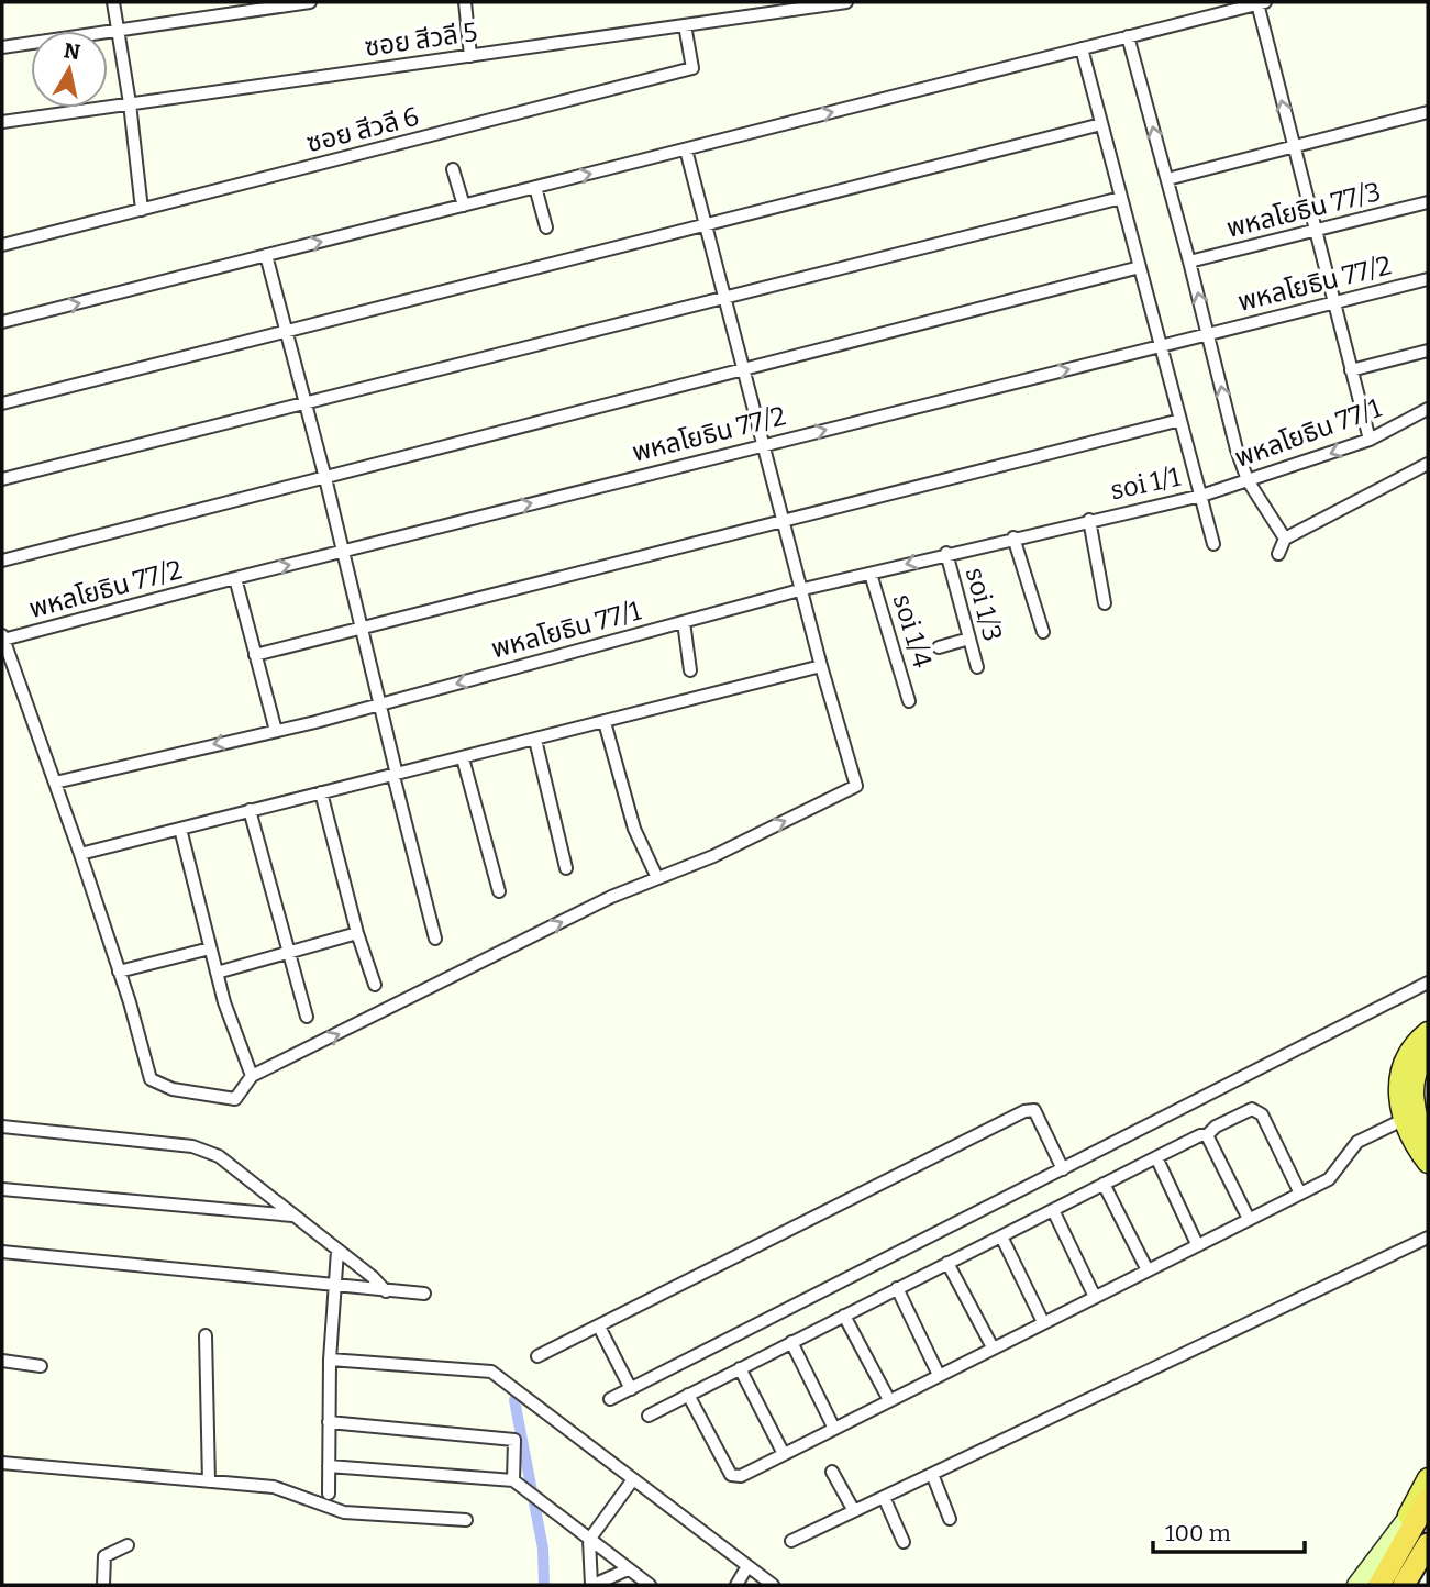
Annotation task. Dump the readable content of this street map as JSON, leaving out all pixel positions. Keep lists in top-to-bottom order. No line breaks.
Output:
{"streets":{"street":["ซอย สีวลี 5","ซอย สีวลี 6","พหลโยธิน 77/3","พหลโยธิน 77/2","พหลโยธิน 77/1","soi 1/1","soi 1/3","soi 1/4"]},"crossings":[["ซอย สีวลี 5","ซอย สีวลี 6"],["พหลโยธิน 77/1","soi 1/1"],["พหลโยธิน 77/1","soi 1/3"],["พหลโยธิน 77/1","soi 1/4"]],"scale_bar":"100 m","north":"top"}
